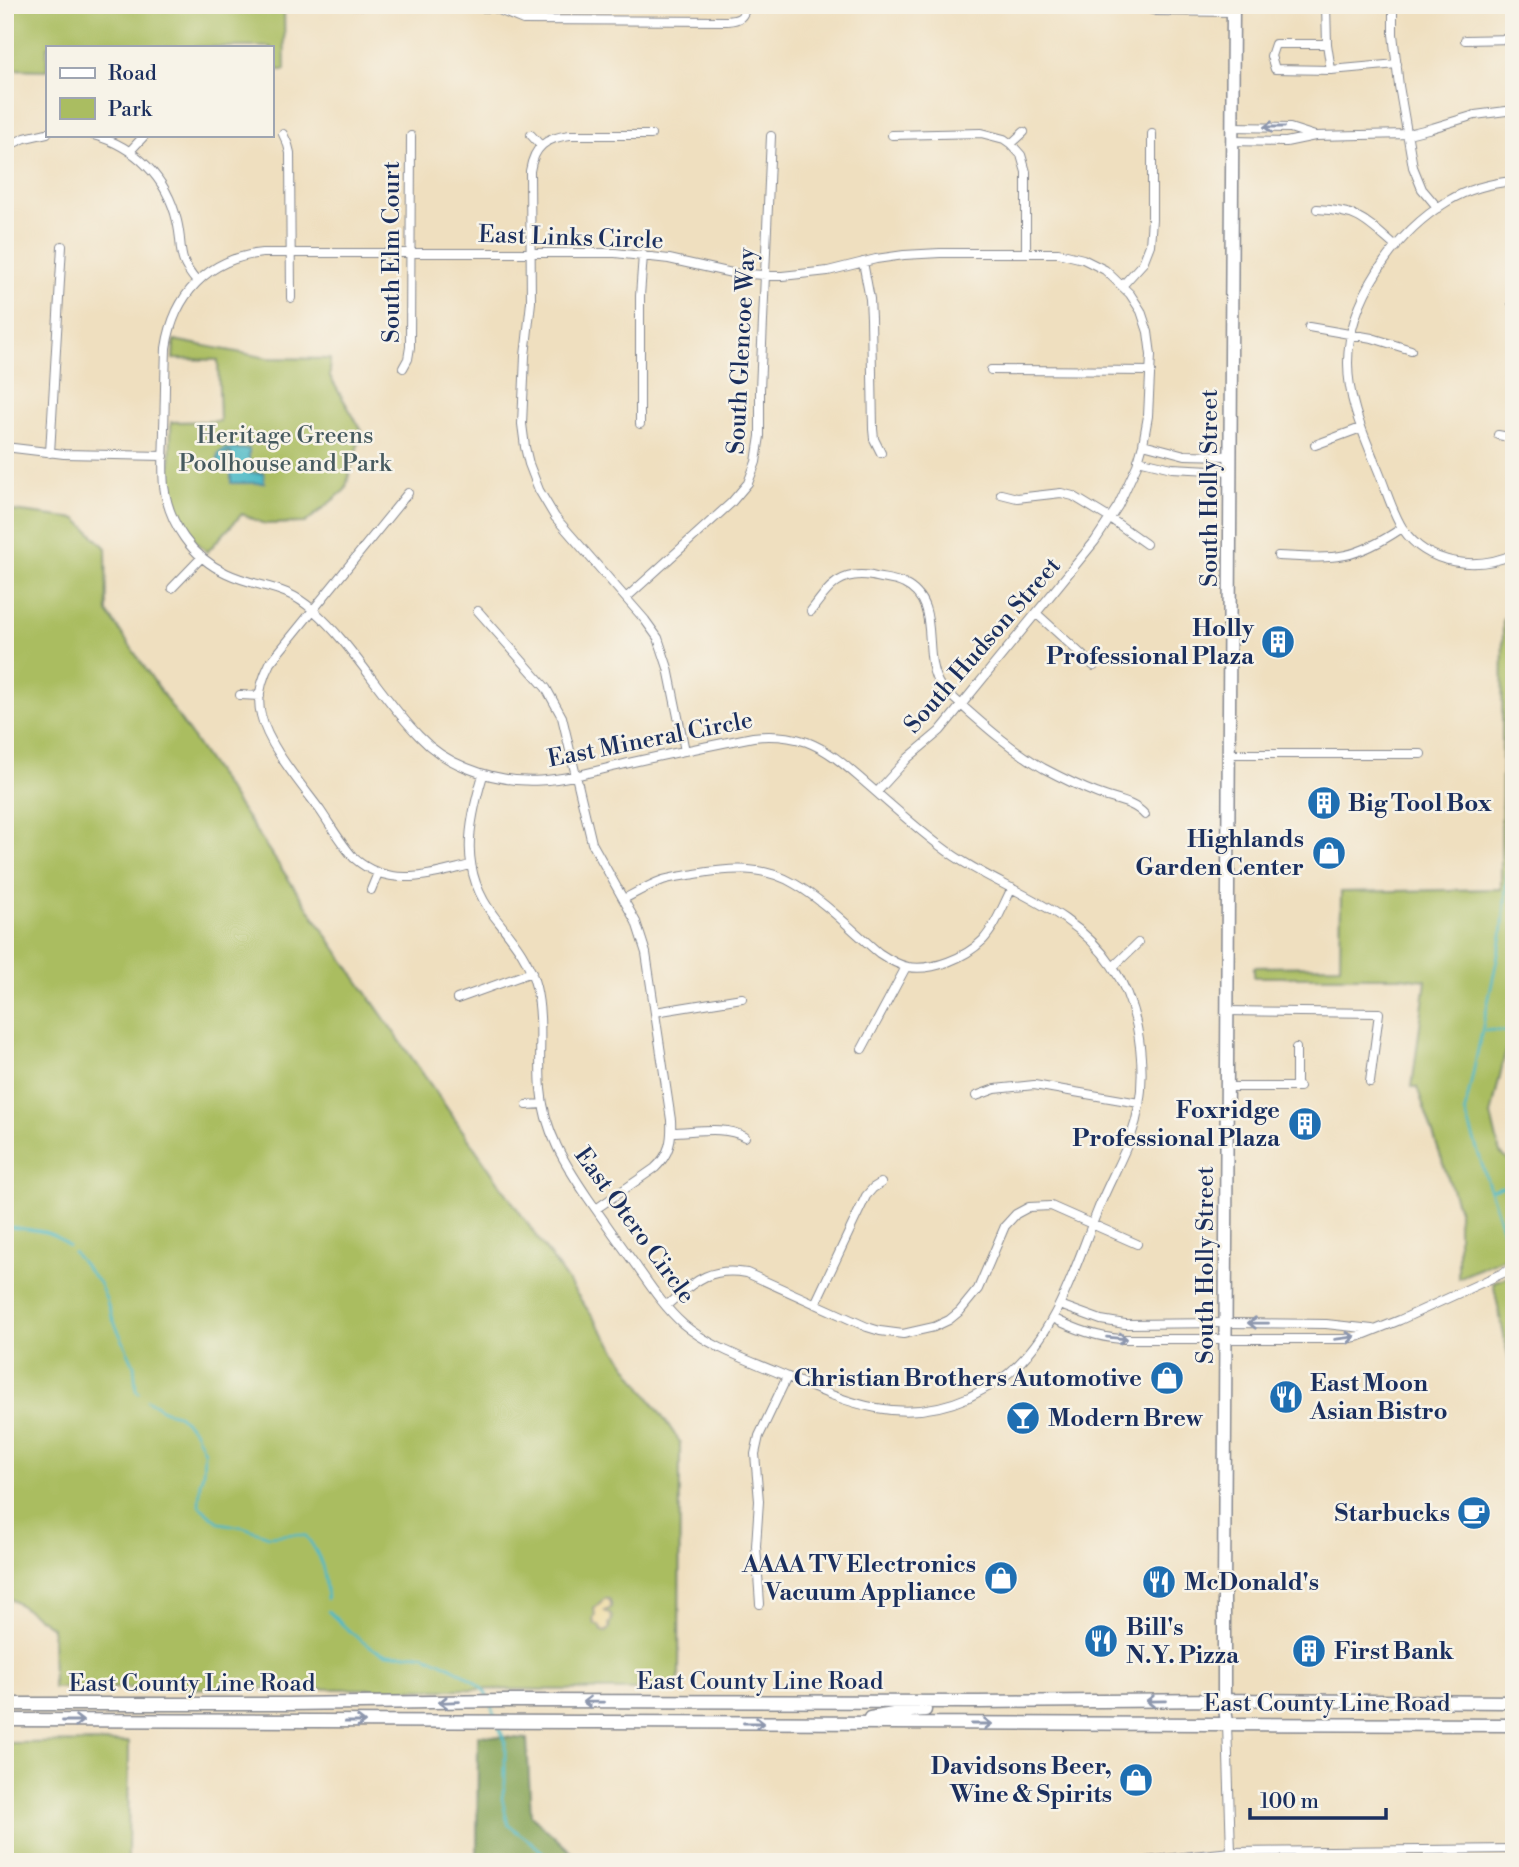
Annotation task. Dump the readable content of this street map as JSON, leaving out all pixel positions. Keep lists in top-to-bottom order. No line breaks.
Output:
{"streets":{"main road":["South Holly Street","East County Line Road"],"street":["East Links Circle","South Elm Court","South Glencoe Way","South Hudson Street","East Mineral Circle","East Otero Circle"]},"crossings":[["East Links Circle","South Elm Court"],["East Links Circle","South Glencoe Way"],["East Links Circle","South Hudson Street"],["East Links Circle","East Mineral Circle"],["South Holly Street","East County Line Road"],["South Hudson Street","East Mineral Circle"],["East Mineral Circle","East Otero Circle"]],"parks":["Heritage Greens Poolhouse and Park"],"places":{"building":["Holly Professional Plaza","Big Tool Box","Foxridge Professional Plaza","First Bank"],"shop":["Highlands Garden Center","Christian Brothers Automotive","AAAA TV Electronics Vacuum Appliance","Davidsons Beer, Wine & Spirits"],"restaurant":["East Moon Asian Bistro","McDonald's","Bill's N.Y. Pizza"],"bar":["Modern Brew"],"cafe":["Starbucks"]},"legend":["Road","Park"],"scale_bar":"100 m"}
